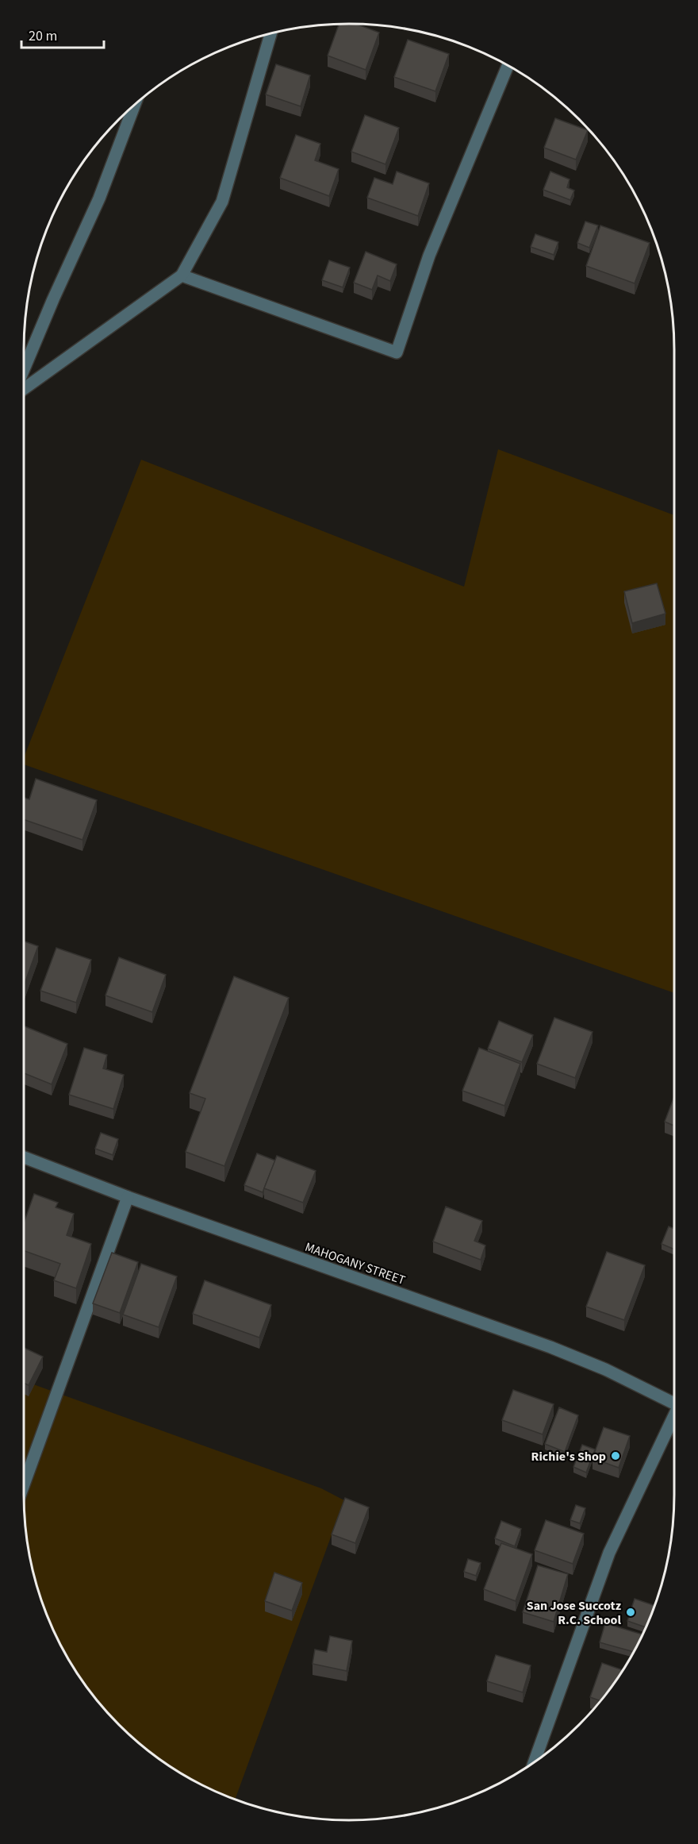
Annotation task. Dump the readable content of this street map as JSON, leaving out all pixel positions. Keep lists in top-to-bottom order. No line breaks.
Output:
{"streets":{"street":["MAHOGANY STREET"]},"places":["Richie's Shop","San Jose Succotz R.C. School"],"scale_bar":"20 m"}
